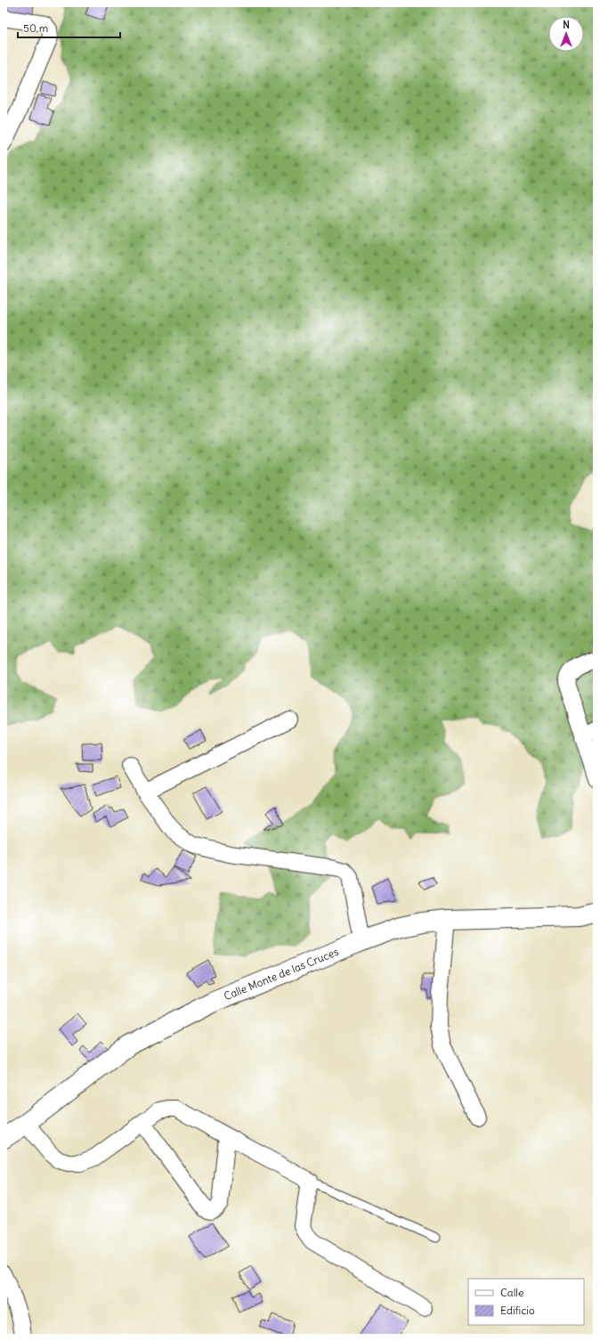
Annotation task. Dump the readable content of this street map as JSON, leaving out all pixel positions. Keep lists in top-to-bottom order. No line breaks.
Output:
{"streets":{"street":["Calle Monte de las Cruces"]},"legend":["Calle","Edificio"],"scale_bar":"50 m","north":"top"}
